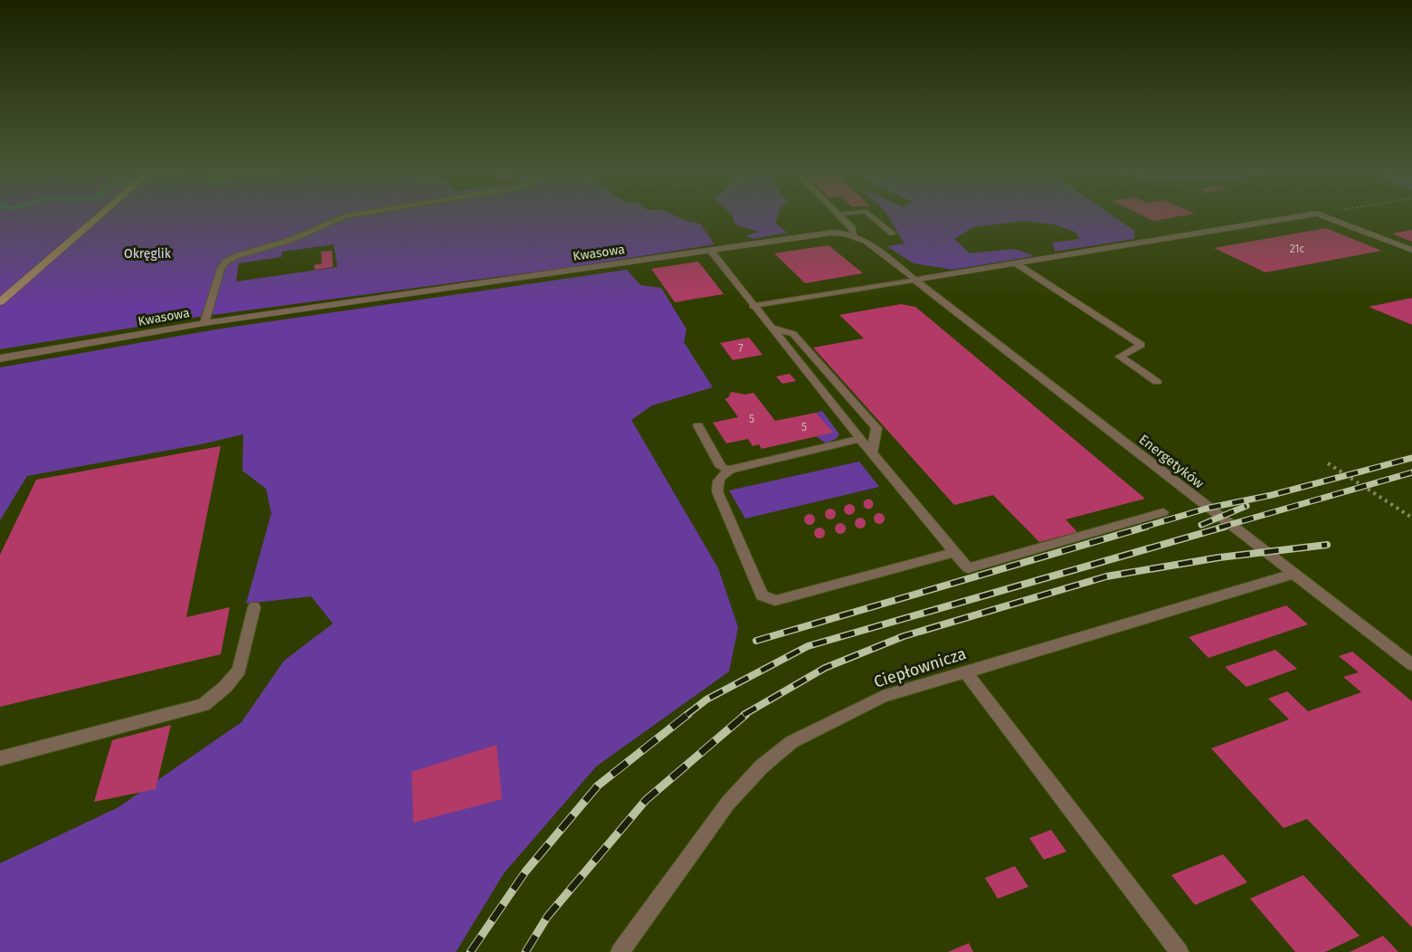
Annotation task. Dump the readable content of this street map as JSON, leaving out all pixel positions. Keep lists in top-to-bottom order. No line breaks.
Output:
{"streets":{"street":["Kwasowa"],"lane":["Energetyków","Ciepłownicza"]},"crossings":[["Energetyków","Ciepłownicza"]],"parks":["Okręglik"],"house_numbers":["21c","7","5","5"]}
